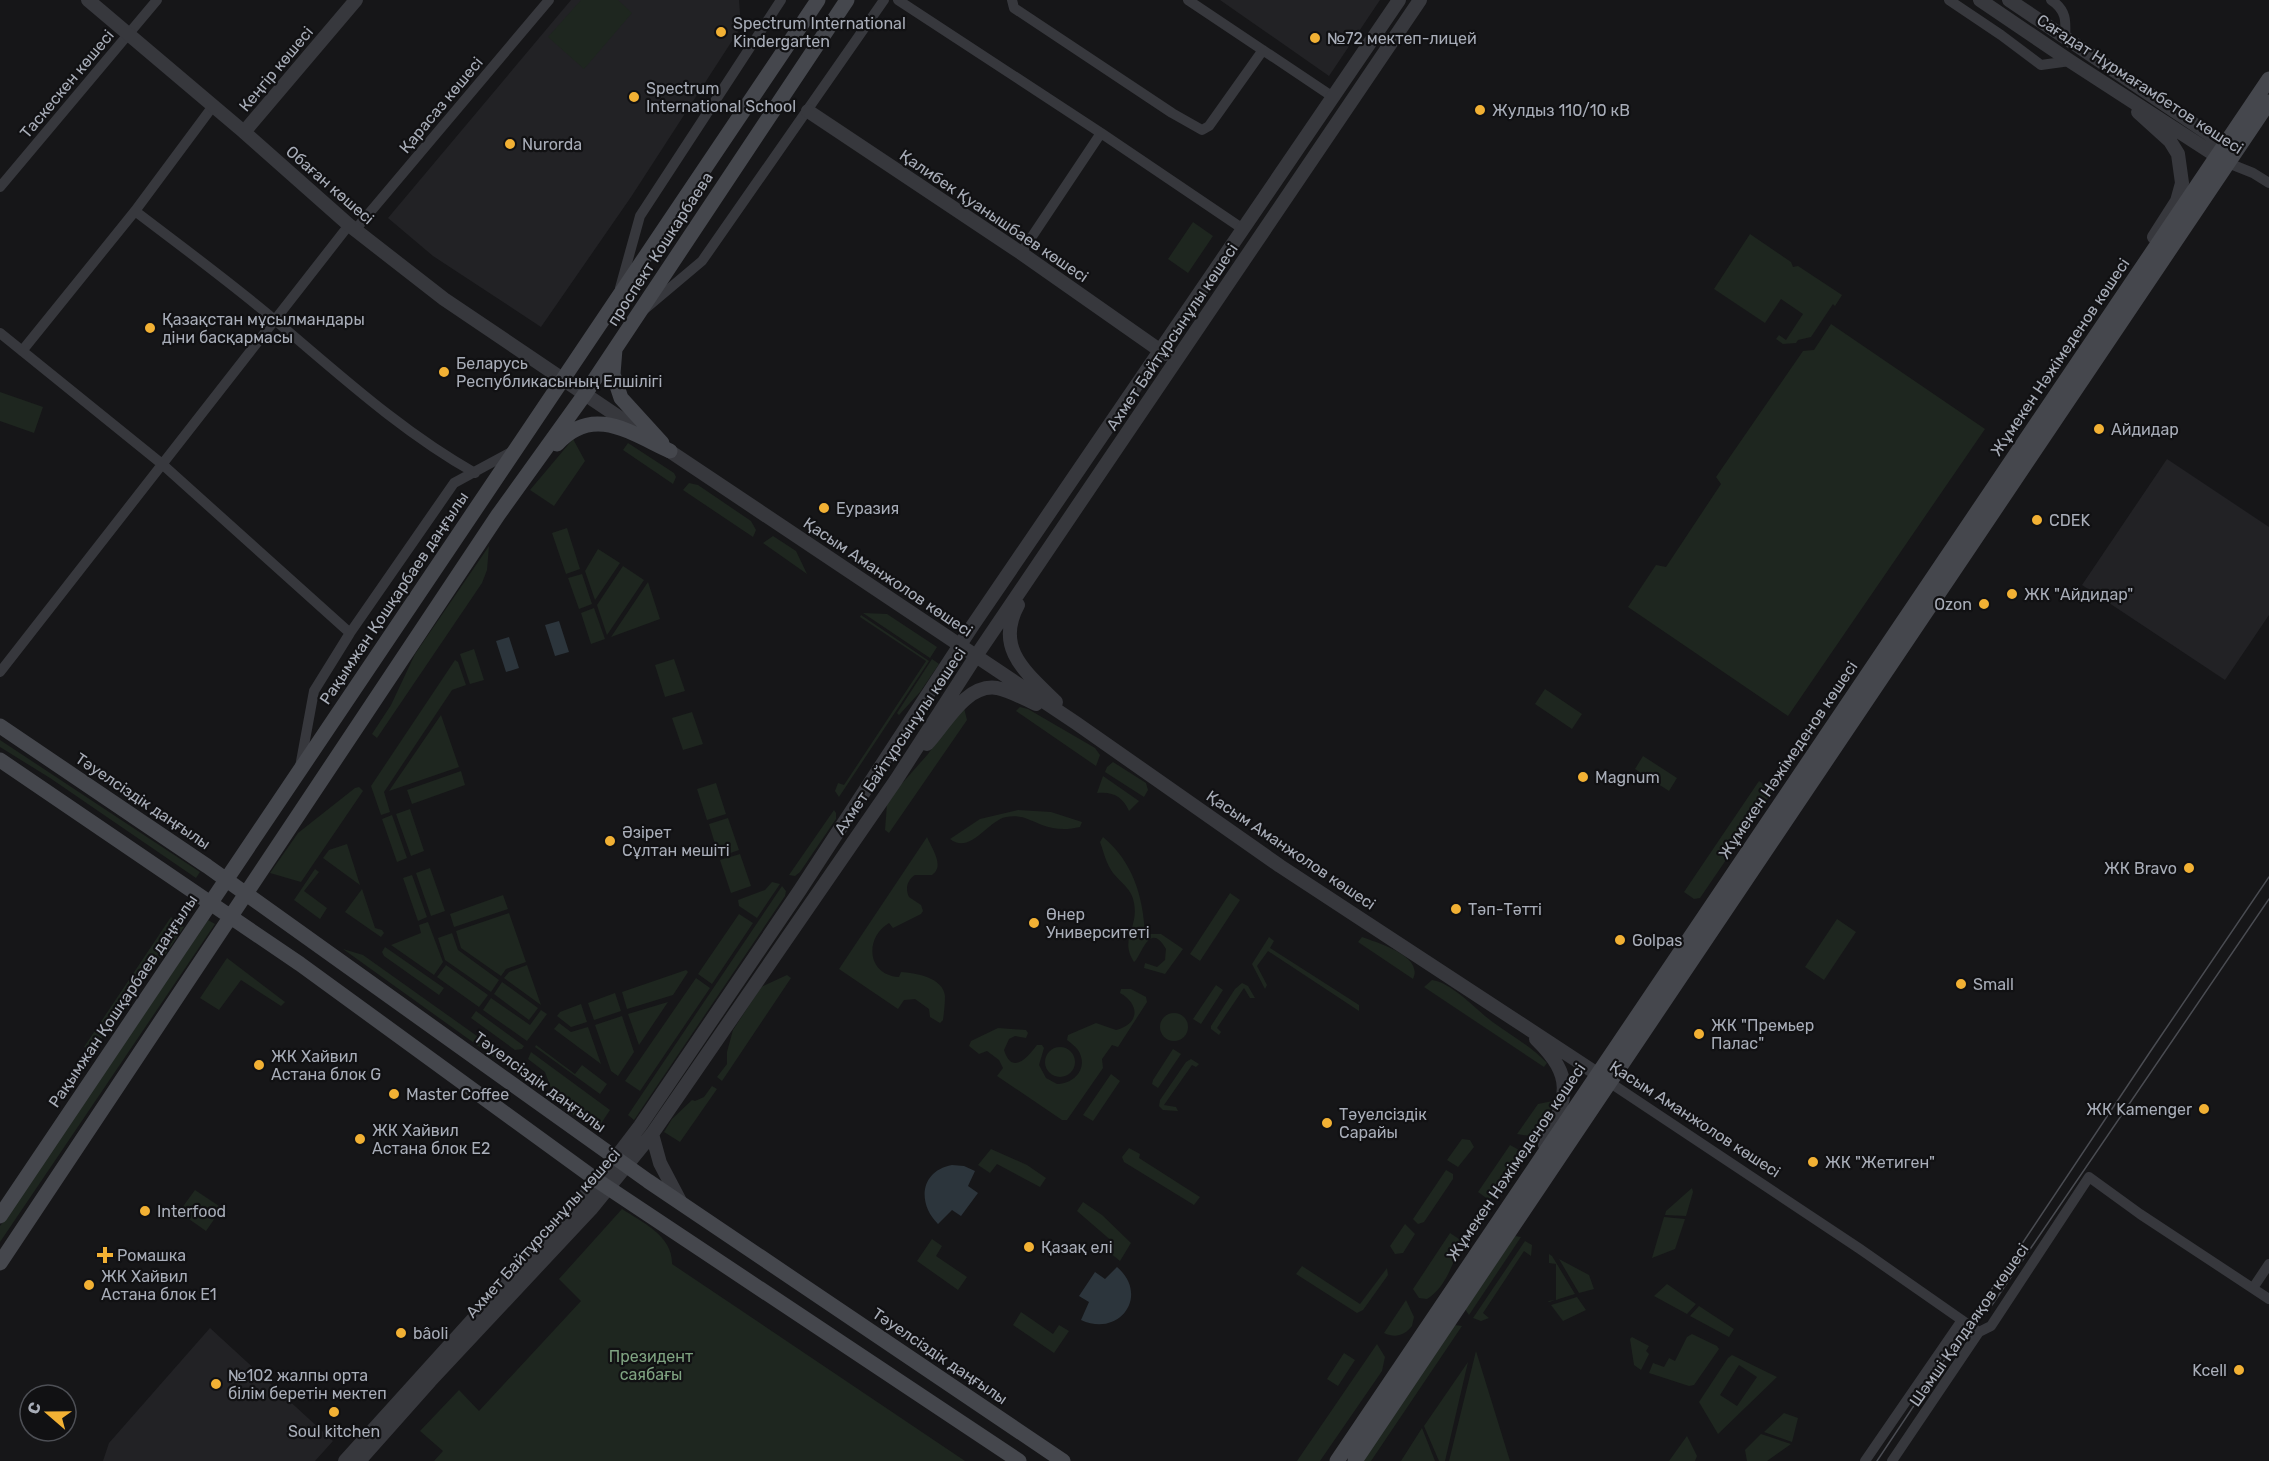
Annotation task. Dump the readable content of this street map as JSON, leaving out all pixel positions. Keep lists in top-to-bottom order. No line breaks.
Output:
{"streets":{"main road":["проспект Кошкарбаева","Жұмекен Нәжімеденов көшесі","Рақымжан Қошқарбаев даңғылы","Тәуелсіздік даңғылы"],"street":["Кеңгір көшесі","Таскескен көшесі","Сағадат Нұрмағамбетов көшесі","Қарасаз көшесі","Обаған көшесі","Қалибек Қуанышбаев көшесі","Ахмет Байтұрсынұлы көшесі","Қасым Аманжолов көшесі","Шәмші Қалдаяқов көшесі"]},"crossings":[["Кеңгір көшесі","Обаған көшесі"],["Таскескен көшесі","Обаған көшесі"],["Сағадат Нұрмағамбетов көшесі","Жұмекен Нәжімеденов көшесі"],["Қарасаз көшесі","Обаған көшесі"],["Обаған көшесі","проспект Кошкарбаева"],["Обаған көшесі","Қасым Аманжолов көшесі"],["Обаған көшесі","Рақымжан Қошқарбаев даңғылы"],["Қалибек Қуанышбаев көшесі","Ахмет Байтұрсынұлы көшесі"],["проспект Кошкарбаева","Қасым Аманжолов көшесі"],["проспект Кошкарбаева","Тәуелсіздік даңғылы"],["Ахмет Байтұрсынұлы көшесі","Қасым Аманжолов көшесі"],["Ахмет Байтұрсынұлы көшесі","Тәуелсіздік даңғылы"],["Жұмекен Нәжімеденов көшесі","Қасым Аманжолов көшесі"],["Қасым Аманжолов көшесі","Шәмші Қалдаяқов көшесі"],["Рақымжан Қошқарбаев даңғылы","Тәуелсіздік даңғылы"]],"parks":["Президент саябағы"],"places":{"other":["Spectrum International Kindergarten","№72 мектеп-лицей","Spectrum International School","Жулдыз 110/10 кВ","Nurorda","Қазақстан мұсылмандары діни басқармасы","Беларусь Республикасының Елшілігі","Айдидар","Еуразия","CDEK","ЖК \"Айдидар\"","Ozon","Magnum","Әзірет Сұлтан мешіті","ЖК Bravo","Тәп-Тәтті","Өнер Университеті","Golpas","Small","ЖК \"Премьер Палас\"","ЖК Хайвил Астана блок G","Master Coffee","ЖК Kamenger","Тәуелсіздік Сарайы","ЖК Хайвил Астана блок E2","ЖК \"Жетиген\"","Interfood","Қазақ елі","ЖК Хайвил Астана блок E1","bâoli","Kcell","№102 жалпы орта білім беретін мектеп","Soul kitchen"],"health":["Ромашка"]},"north":"left"}
